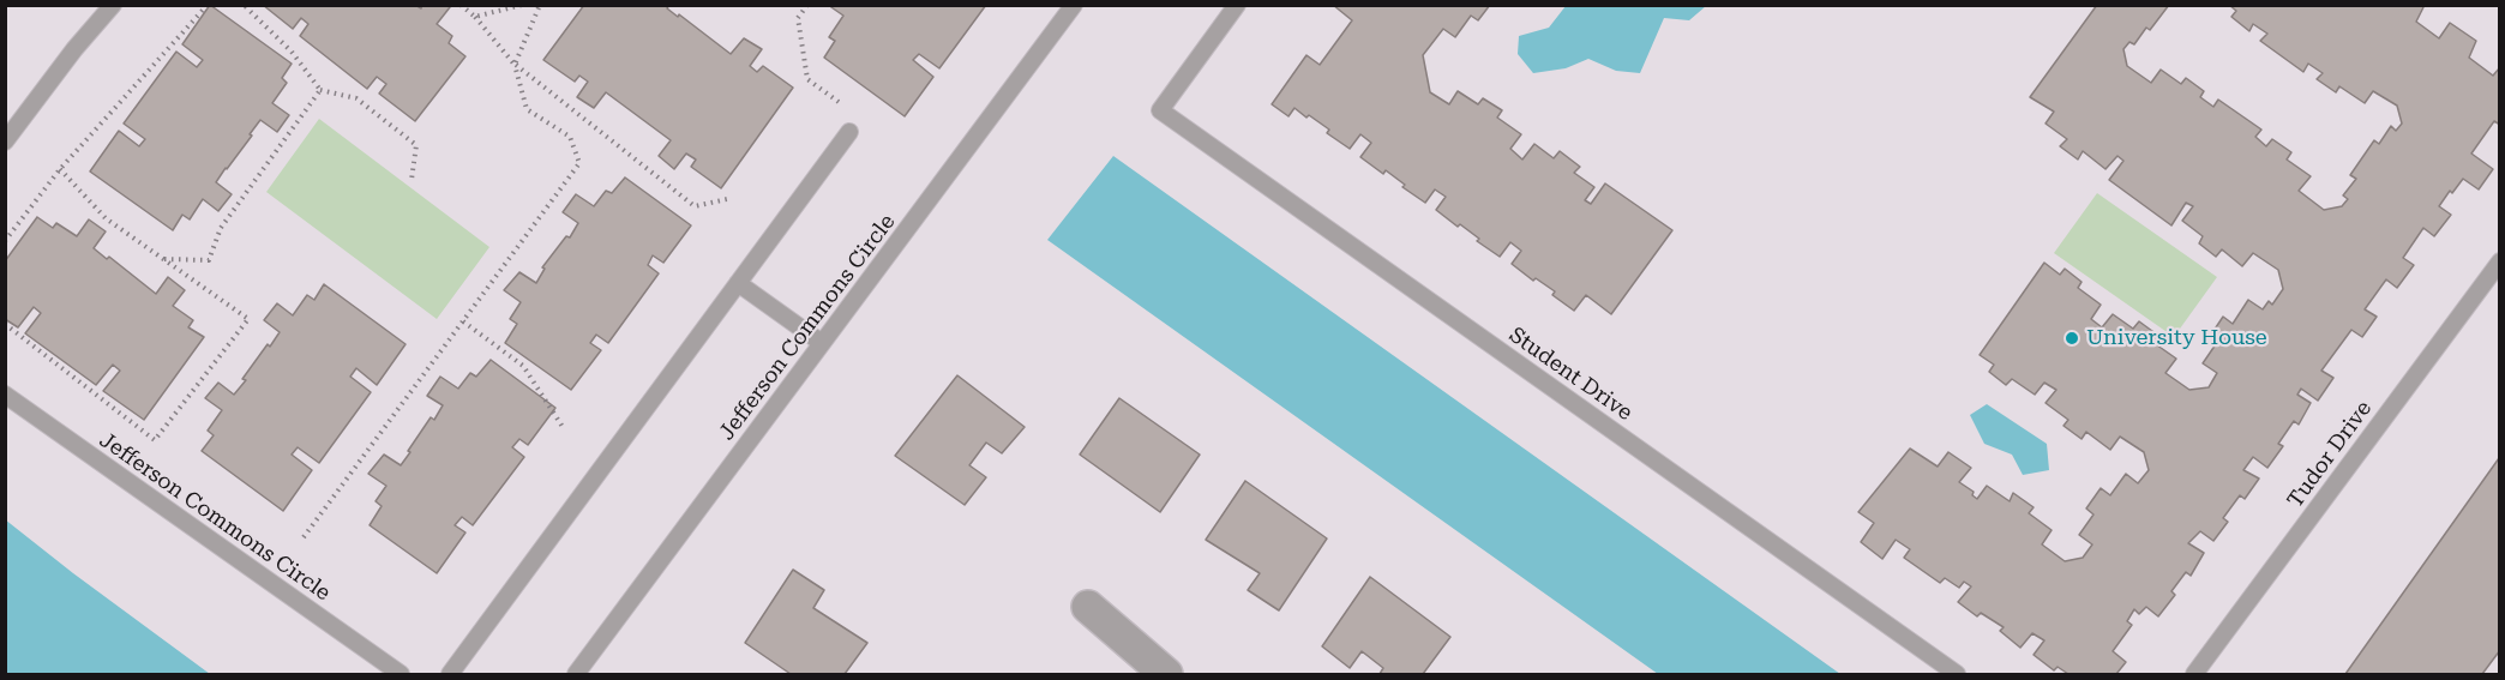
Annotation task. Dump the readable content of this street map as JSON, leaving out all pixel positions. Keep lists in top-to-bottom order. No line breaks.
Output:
{"streets":{"lane":["Jefferson Commons Circle","Student Drive","Tudor Drive"]},"places":["University House"]}
